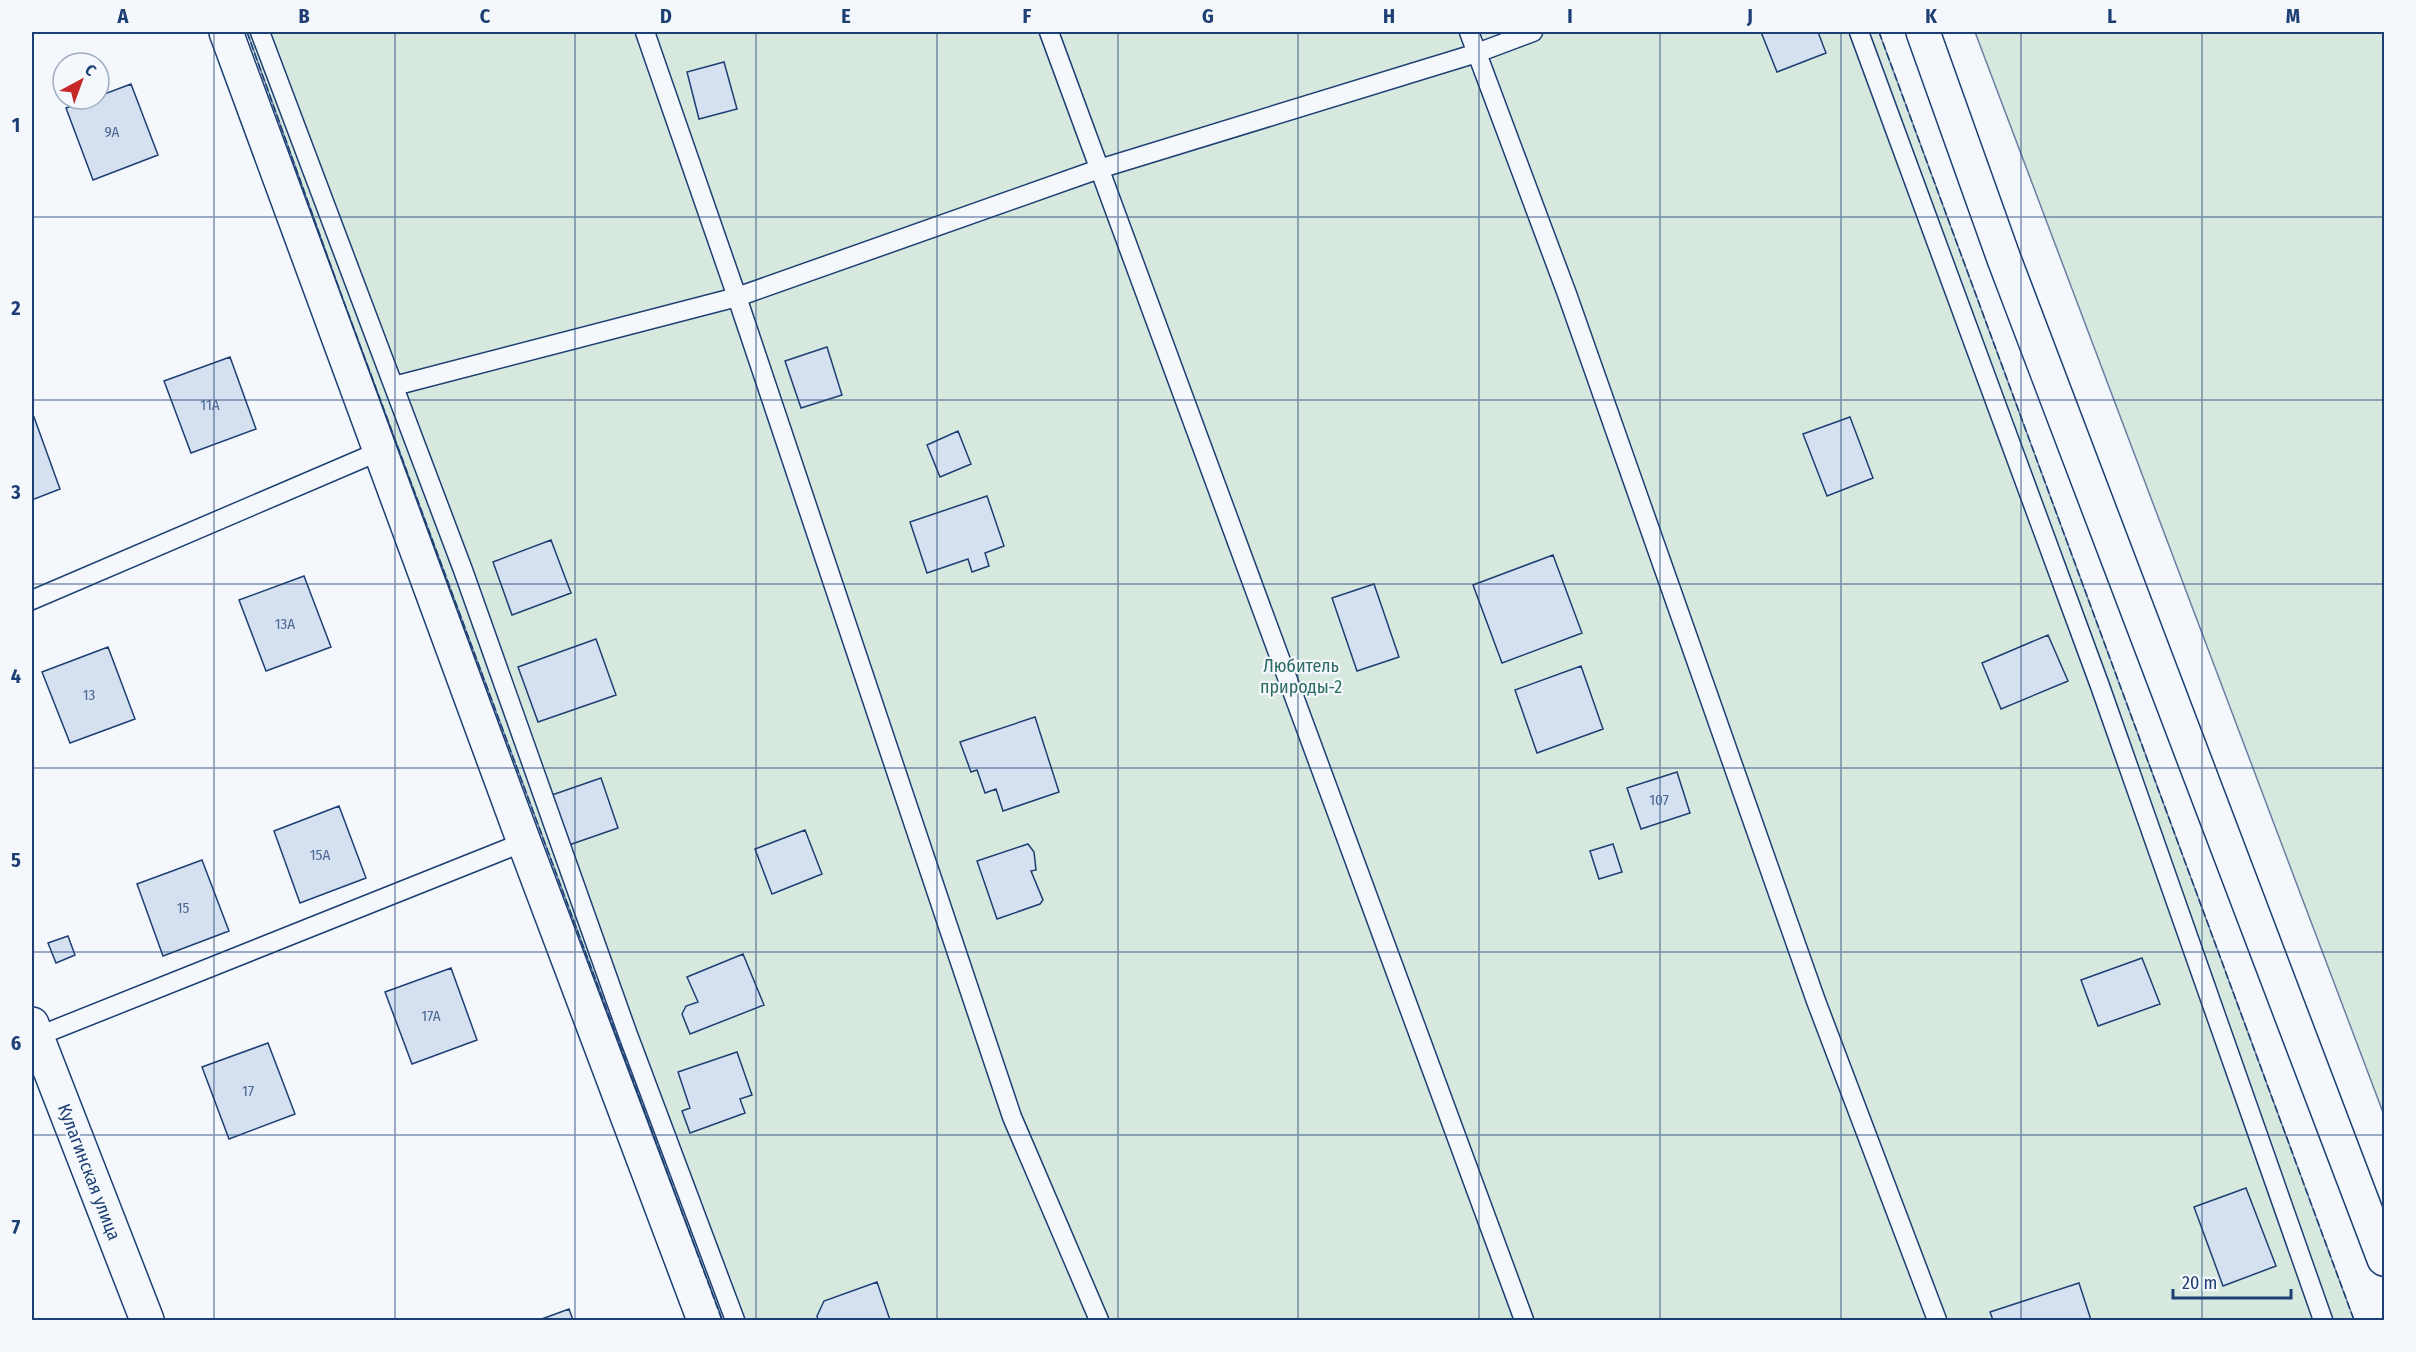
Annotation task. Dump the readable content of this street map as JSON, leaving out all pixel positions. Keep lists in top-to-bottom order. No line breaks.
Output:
{"streets":{"street":["Кулагинская улица"]},"parks":["Любитель природы-2"],"house_numbers":["9А","11А","13А","13","107","15А","15","17А","17"],"scale_bar":"20 m","north":"top right","grid":{"columns":["A","B","C","D","E","F","G","H","I","J","K","L","M"],"rows":["1","2","3","4","5","6","7"]}}
